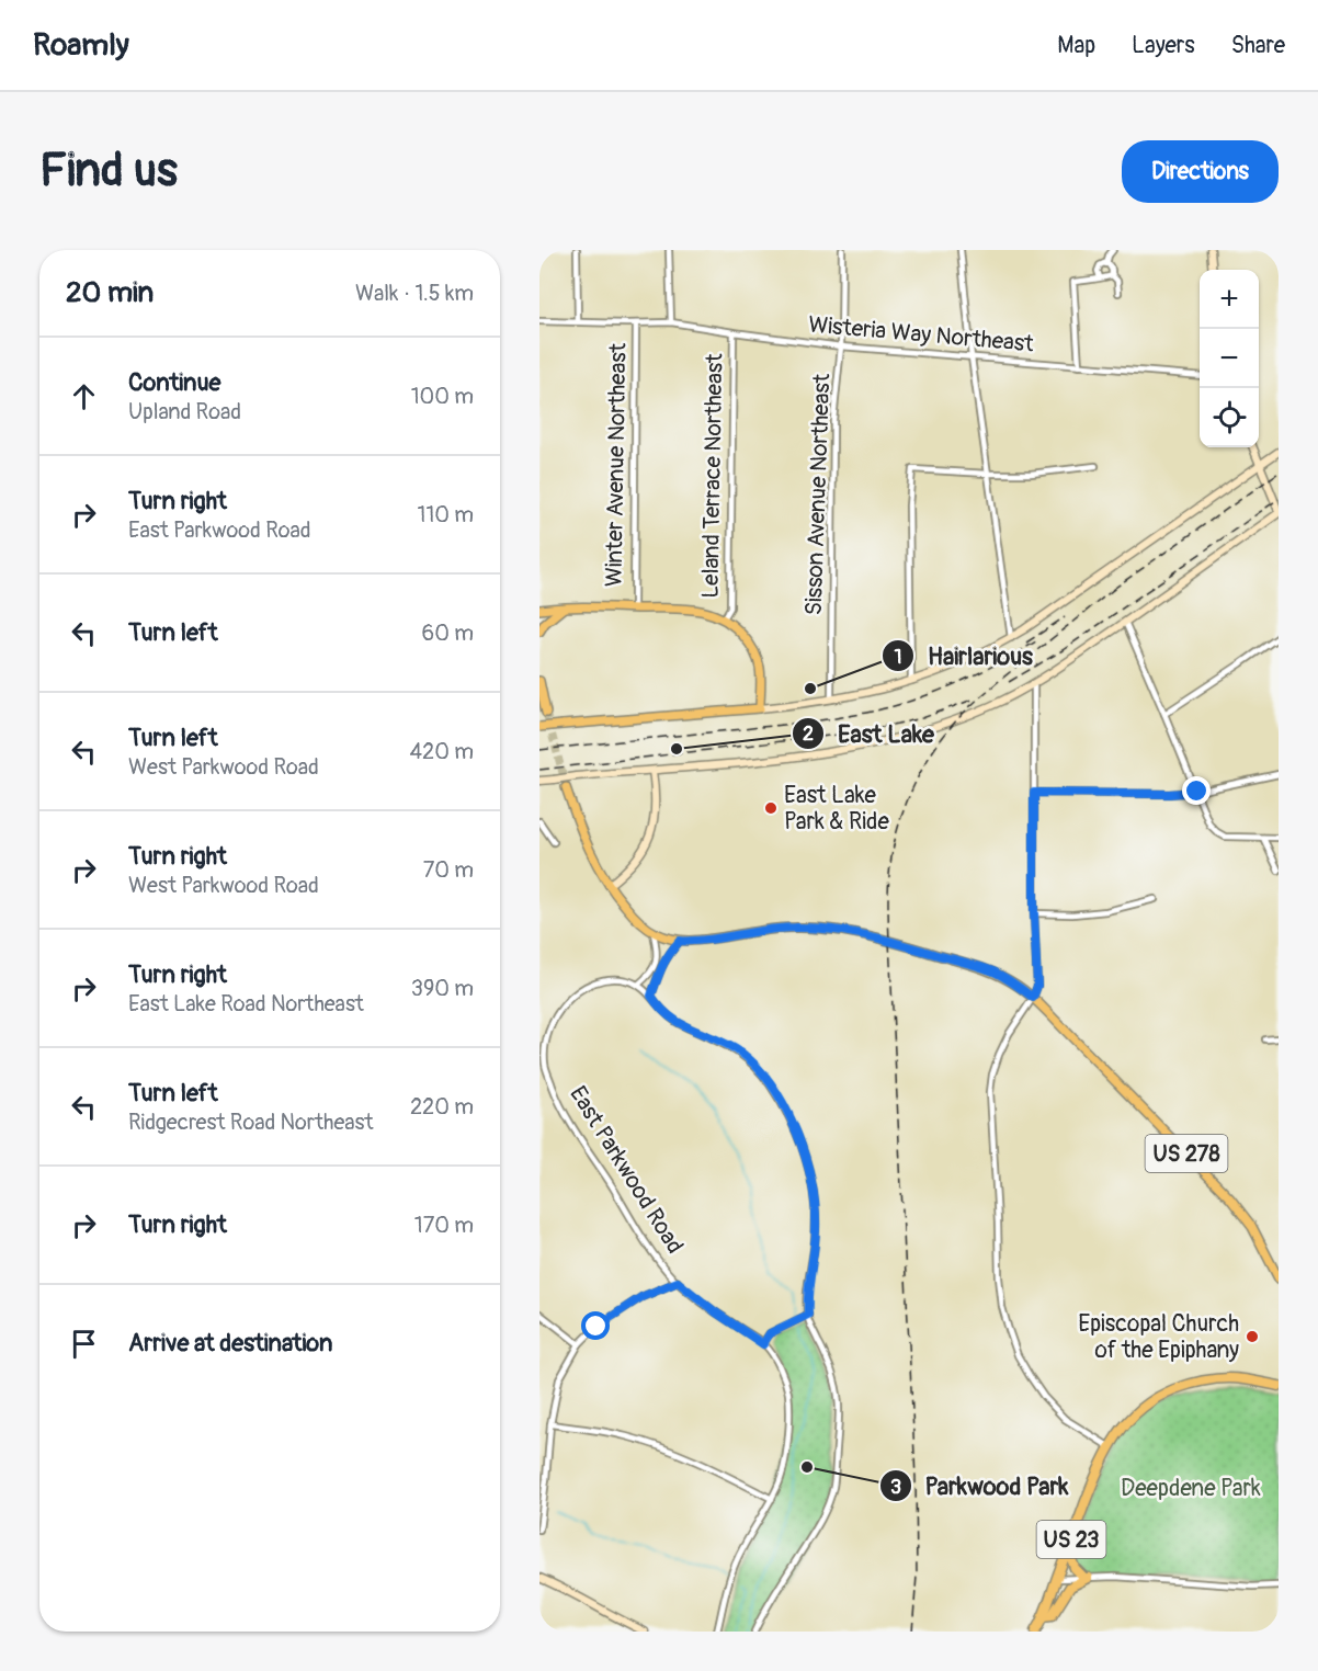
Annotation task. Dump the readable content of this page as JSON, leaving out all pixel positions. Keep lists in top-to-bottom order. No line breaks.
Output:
{"streets":{"highway":["US 23"],"main road":["US 278"],"street":["Wisteria Way Northeast","Winter Avenue Northeast","Leland Terrace Northeast","Sisson Avenue Northeast","East Parkwood Road"]},"crossings":[["Wisteria Way Northeast","Winter Avenue Northeast"],["Wisteria Way Northeast","Leland Terrace Northeast"],["Wisteria Way Northeast","Sisson Avenue Northeast"]],"parks":["Deepdene Park"],"places":["Hairlarious","East Lake","East Lake Park & Ride","Episcopal Church of the Epiphany","Parkwood Park"],"page":{"header":"Roamly","nav":["Map","Layers","Share"],"buttons":"Directions","title":"Find us","heading":["20 min","Walk · 1.5 km"],"map_buttons":["+","−"],"list":[["Continue","Upland Road","100 m"],["Turn right","East Parkwood Road","110 m"],["Turn left","60 m"],["Turn left","West Parkwood Road","420 m"],["Turn right","West Parkwood Road","70 m"],["Turn right","East Lake Road Northeast","390 m"],["Turn left","Ridgecrest Road Northeast","220 m"],["Turn right","170 m"],"Arrive at destination"]}}
